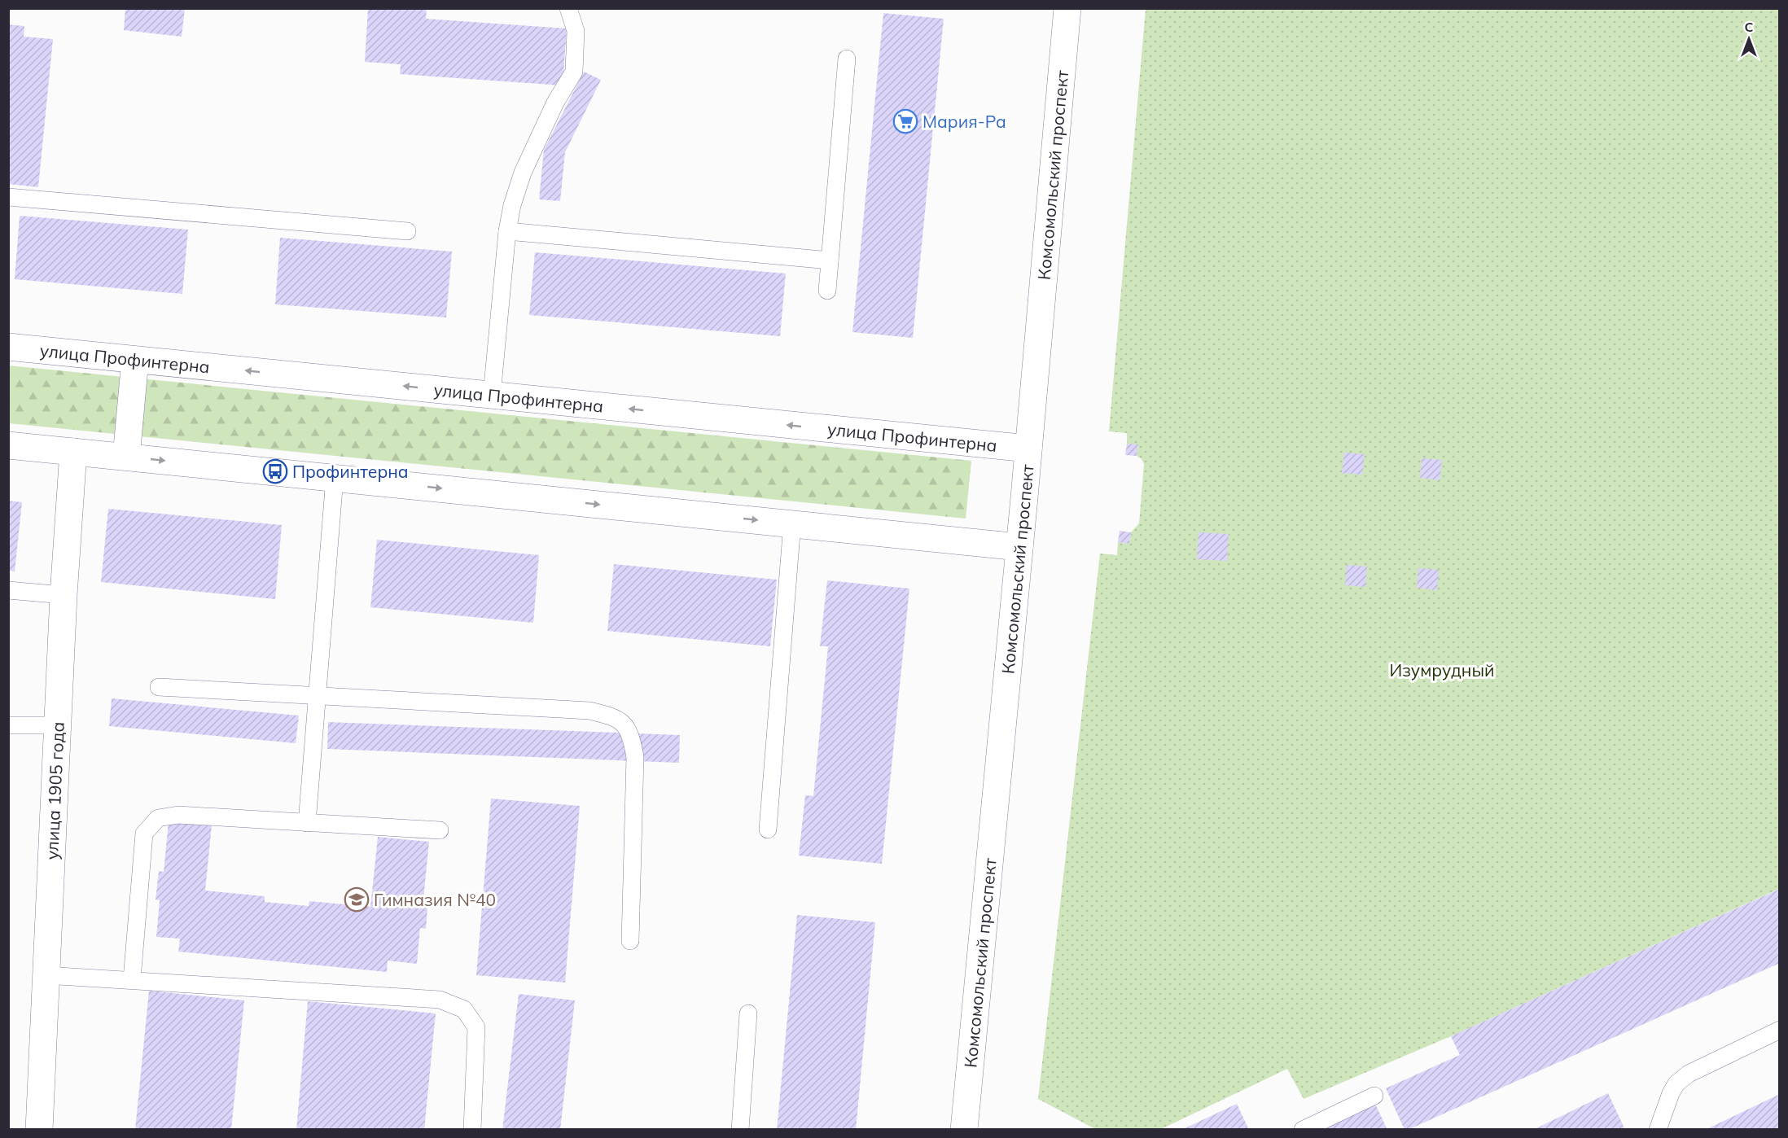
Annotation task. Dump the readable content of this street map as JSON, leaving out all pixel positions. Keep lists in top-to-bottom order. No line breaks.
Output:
{"streets":{"street":["Комсомольский проспект","улица Профинтерна","улица 1905 года"]},"crossings":[["Комсомольский проспект","улица Профинтерна"]],"parks":["Изумрудный"],"places":{"supermarket":["Мария-Ра"],"bus stop":["Профинтерна"],"school or university":["Гимназия №40"]},"north":"top"}
